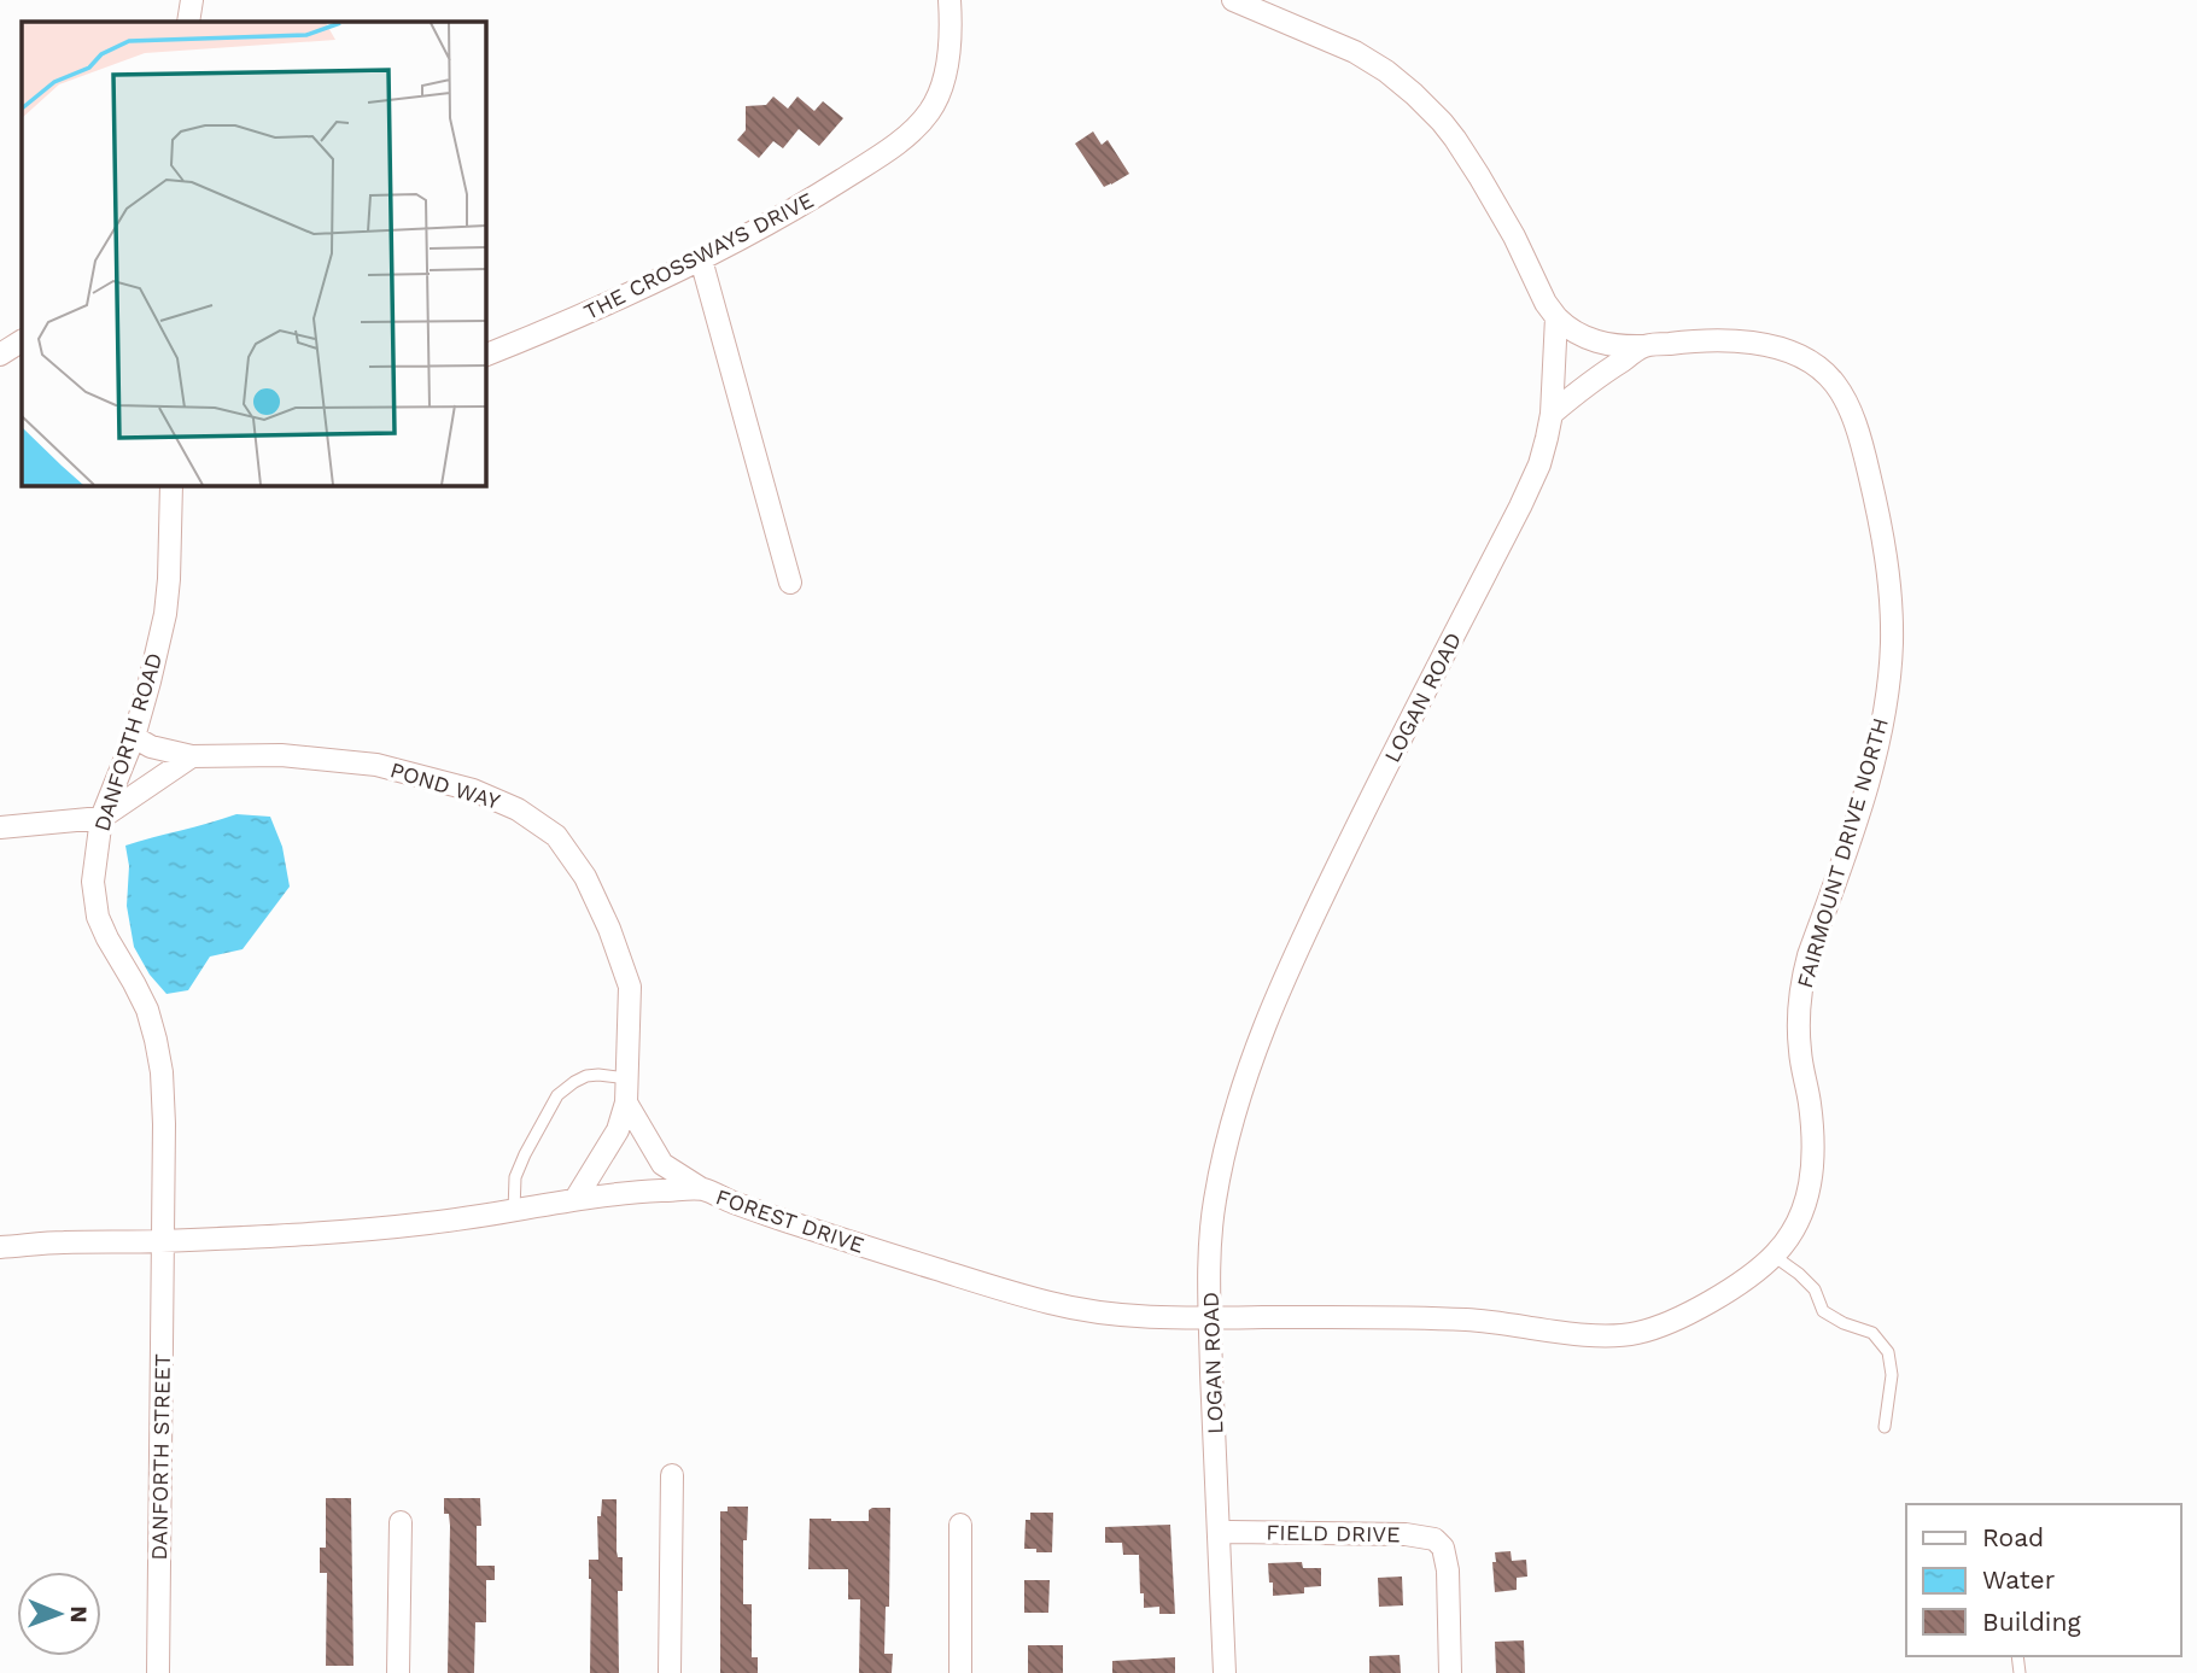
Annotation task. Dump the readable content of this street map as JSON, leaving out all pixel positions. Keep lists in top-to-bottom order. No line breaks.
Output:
{"streets":{"street":["THE CROSSWAYS DRIVE","LOGAN ROAD","DANFORTH ROAD","POND WAY","FAIRMOUNT DRIVE NORTH","FOREST DRIVE","DANFORTH STREET","FIELD DRIVE"]},"crossings":[["LOGAN ROAD","FAIRMOUNT DRIVE NORTH"],["LOGAN ROAD","FOREST DRIVE"],["LOGAN ROAD","FIELD DRIVE"],["DANFORTH ROAD","POND WAY"],["DANFORTH ROAD","FOREST DRIVE"],["DANFORTH ROAD","DANFORTH STREET"],["POND WAY","FOREST DRIVE"],["FAIRMOUNT DRIVE NORTH","FOREST DRIVE"],["FOREST DRIVE","DANFORTH STREET"]],"legend":["Road","Water","Building"],"north":"right"}
